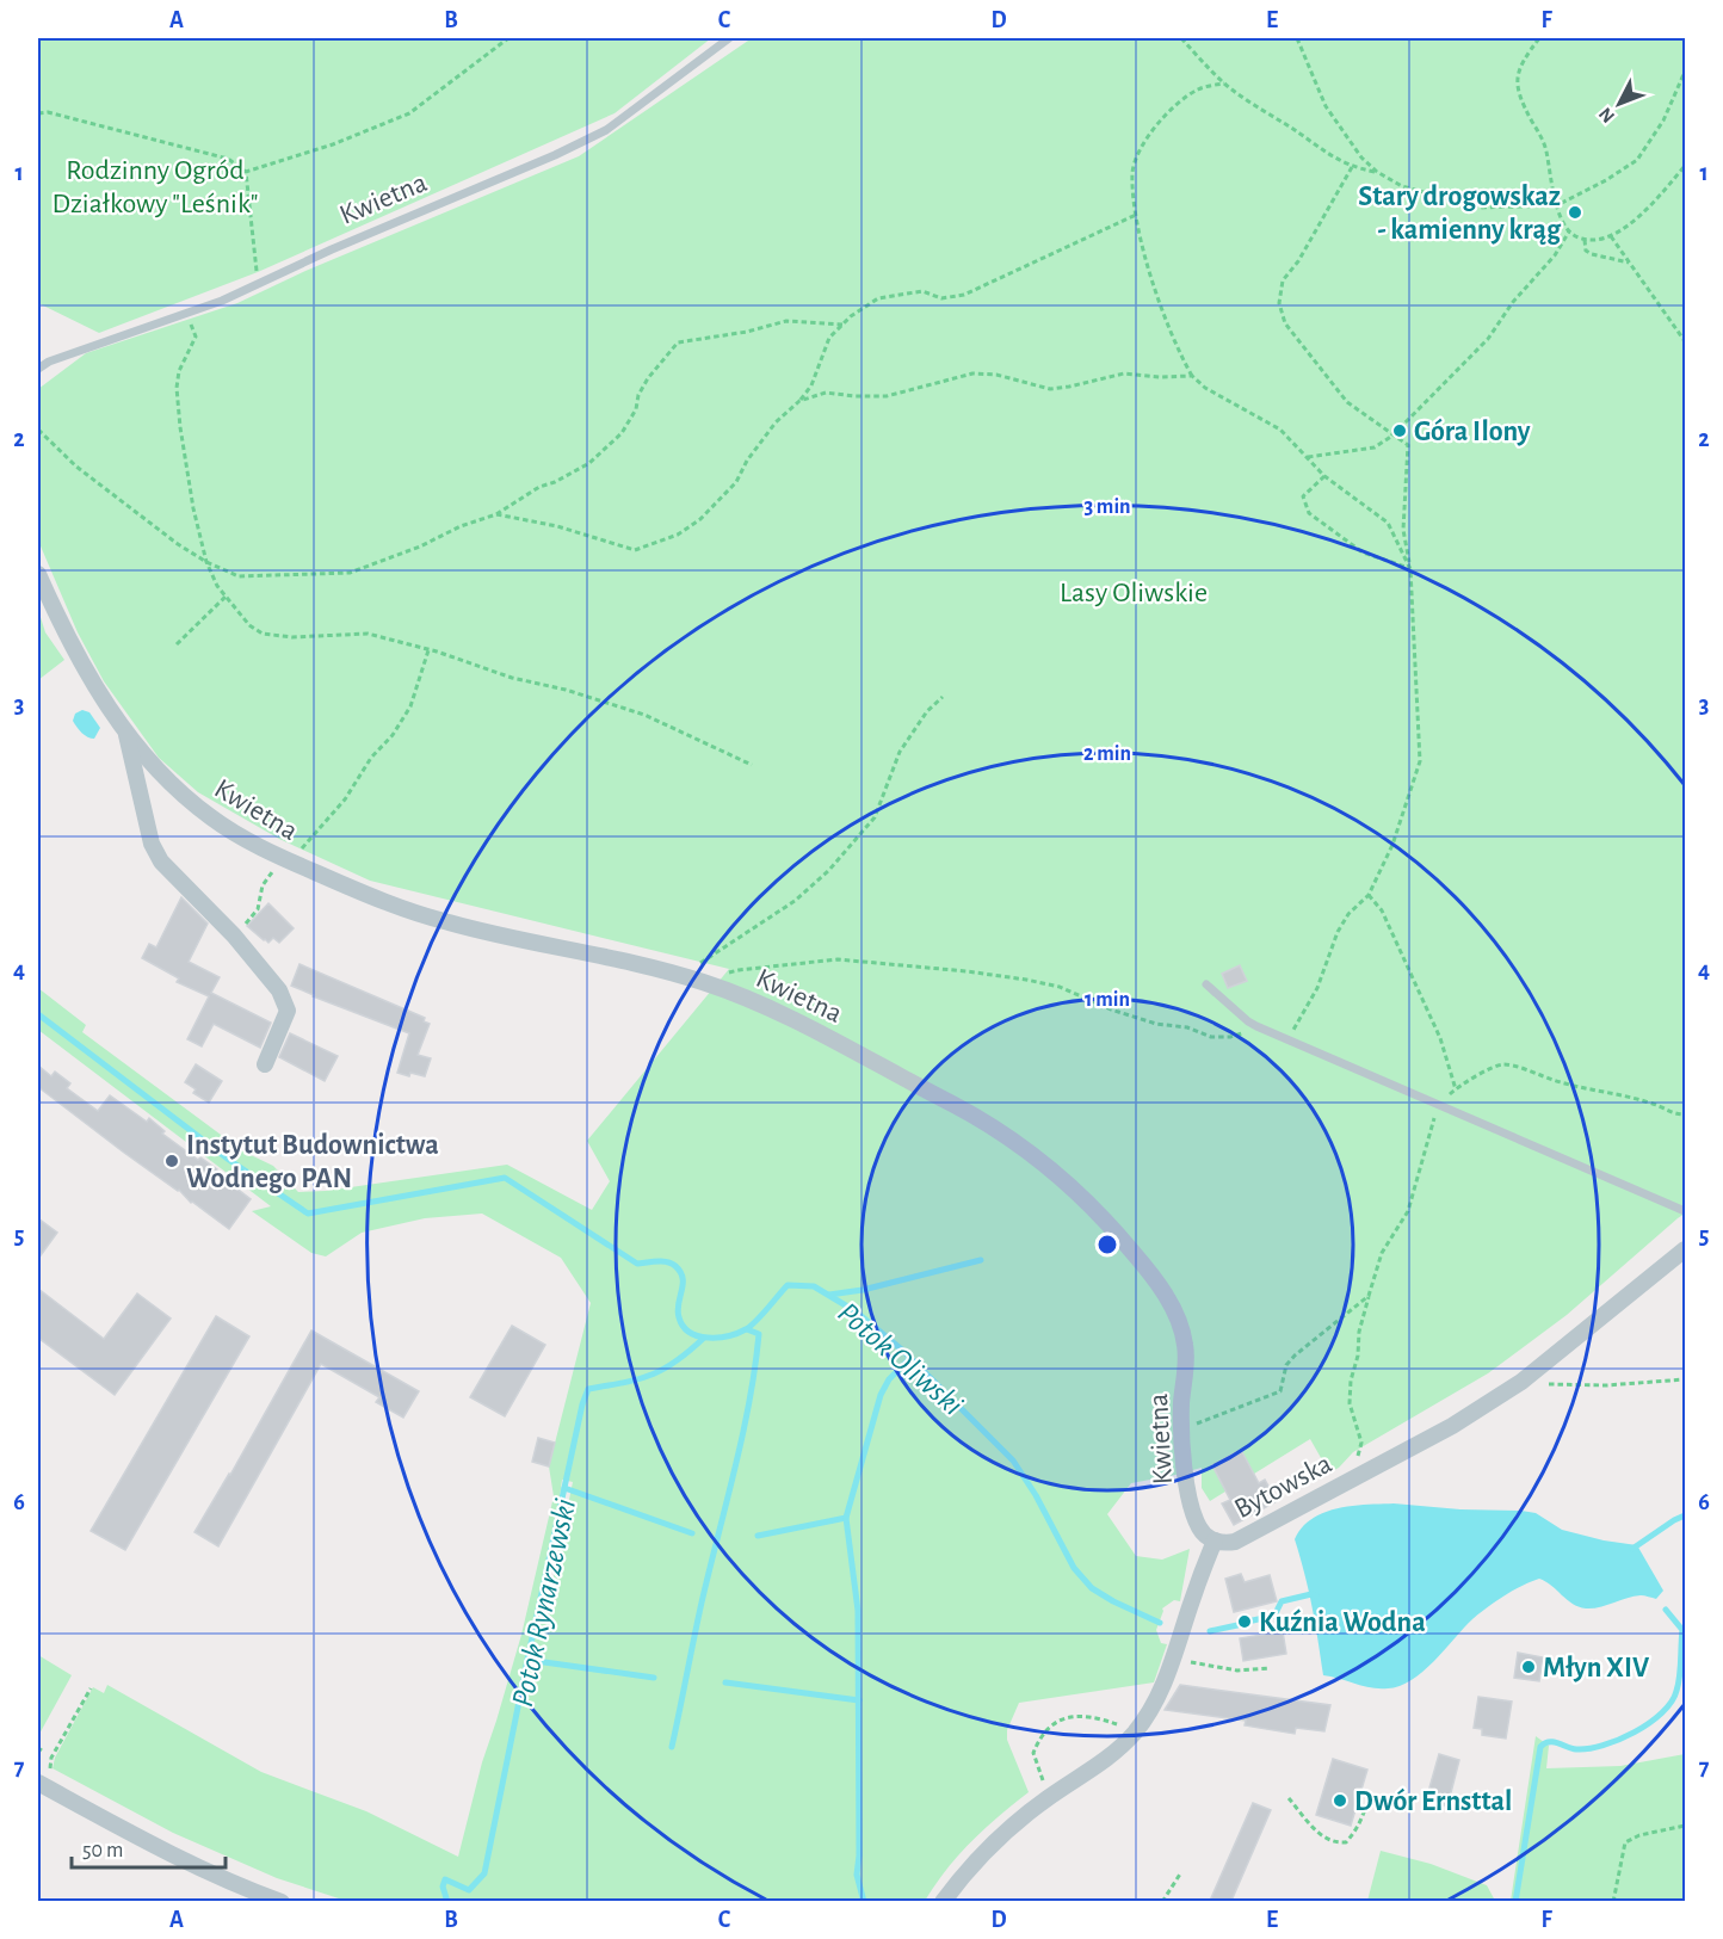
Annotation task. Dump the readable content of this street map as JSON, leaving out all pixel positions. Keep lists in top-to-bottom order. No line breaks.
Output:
{"streets":{"street":["Kwietna","Bytowska"]},"crossings":[["Kwietna","Bytowska"]],"water":["Potok Oliwski","Potok Rynarzewski"],"parks":["Rodzinny Ogród Działkowy \"Leśnik\"","Lasy Oliwskie"],"places":["Stary drogowskaz - kamienny krąg","Góra Ilony","Instytut Budownictwa Wodnego PAN","Kuźnia Wodna","Młyn XIV","Dwór Ernsttal"],"scale_bar":"50 m","north":"bottom left","grid":{"columns":["A","B","C","D","E","F"],"rows":["1","2","3","4","5","6","7"]},"rings":["3 min","2 min","1 min"]}
